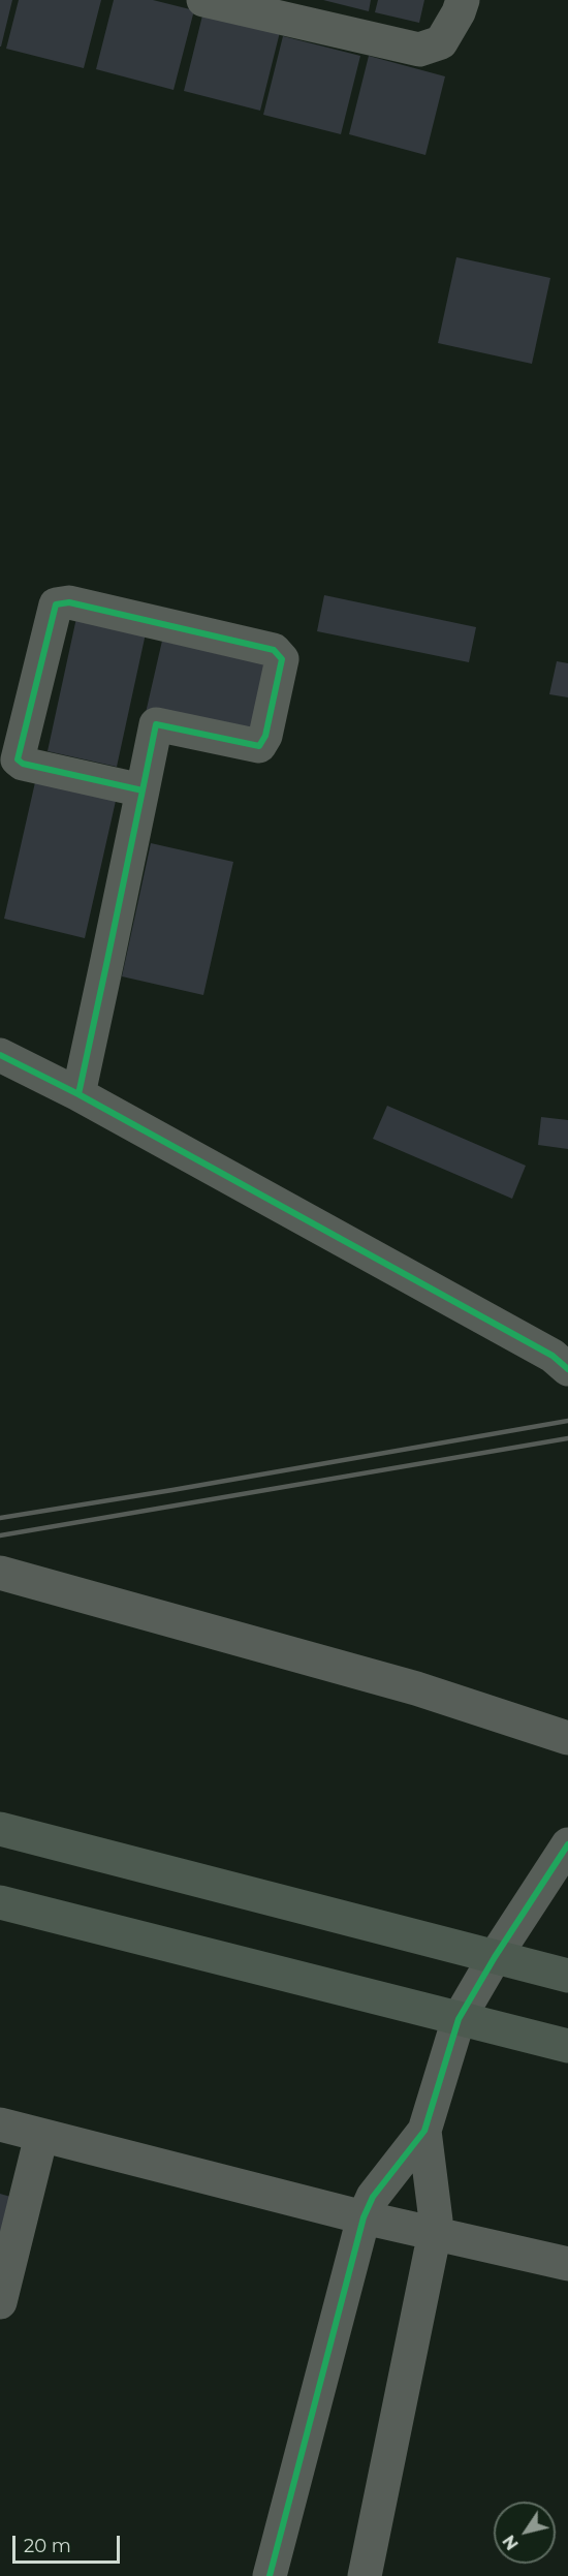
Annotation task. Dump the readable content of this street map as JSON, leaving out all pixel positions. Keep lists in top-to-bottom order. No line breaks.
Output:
{"scale_bar":"20 m","north":"bottom left"}
